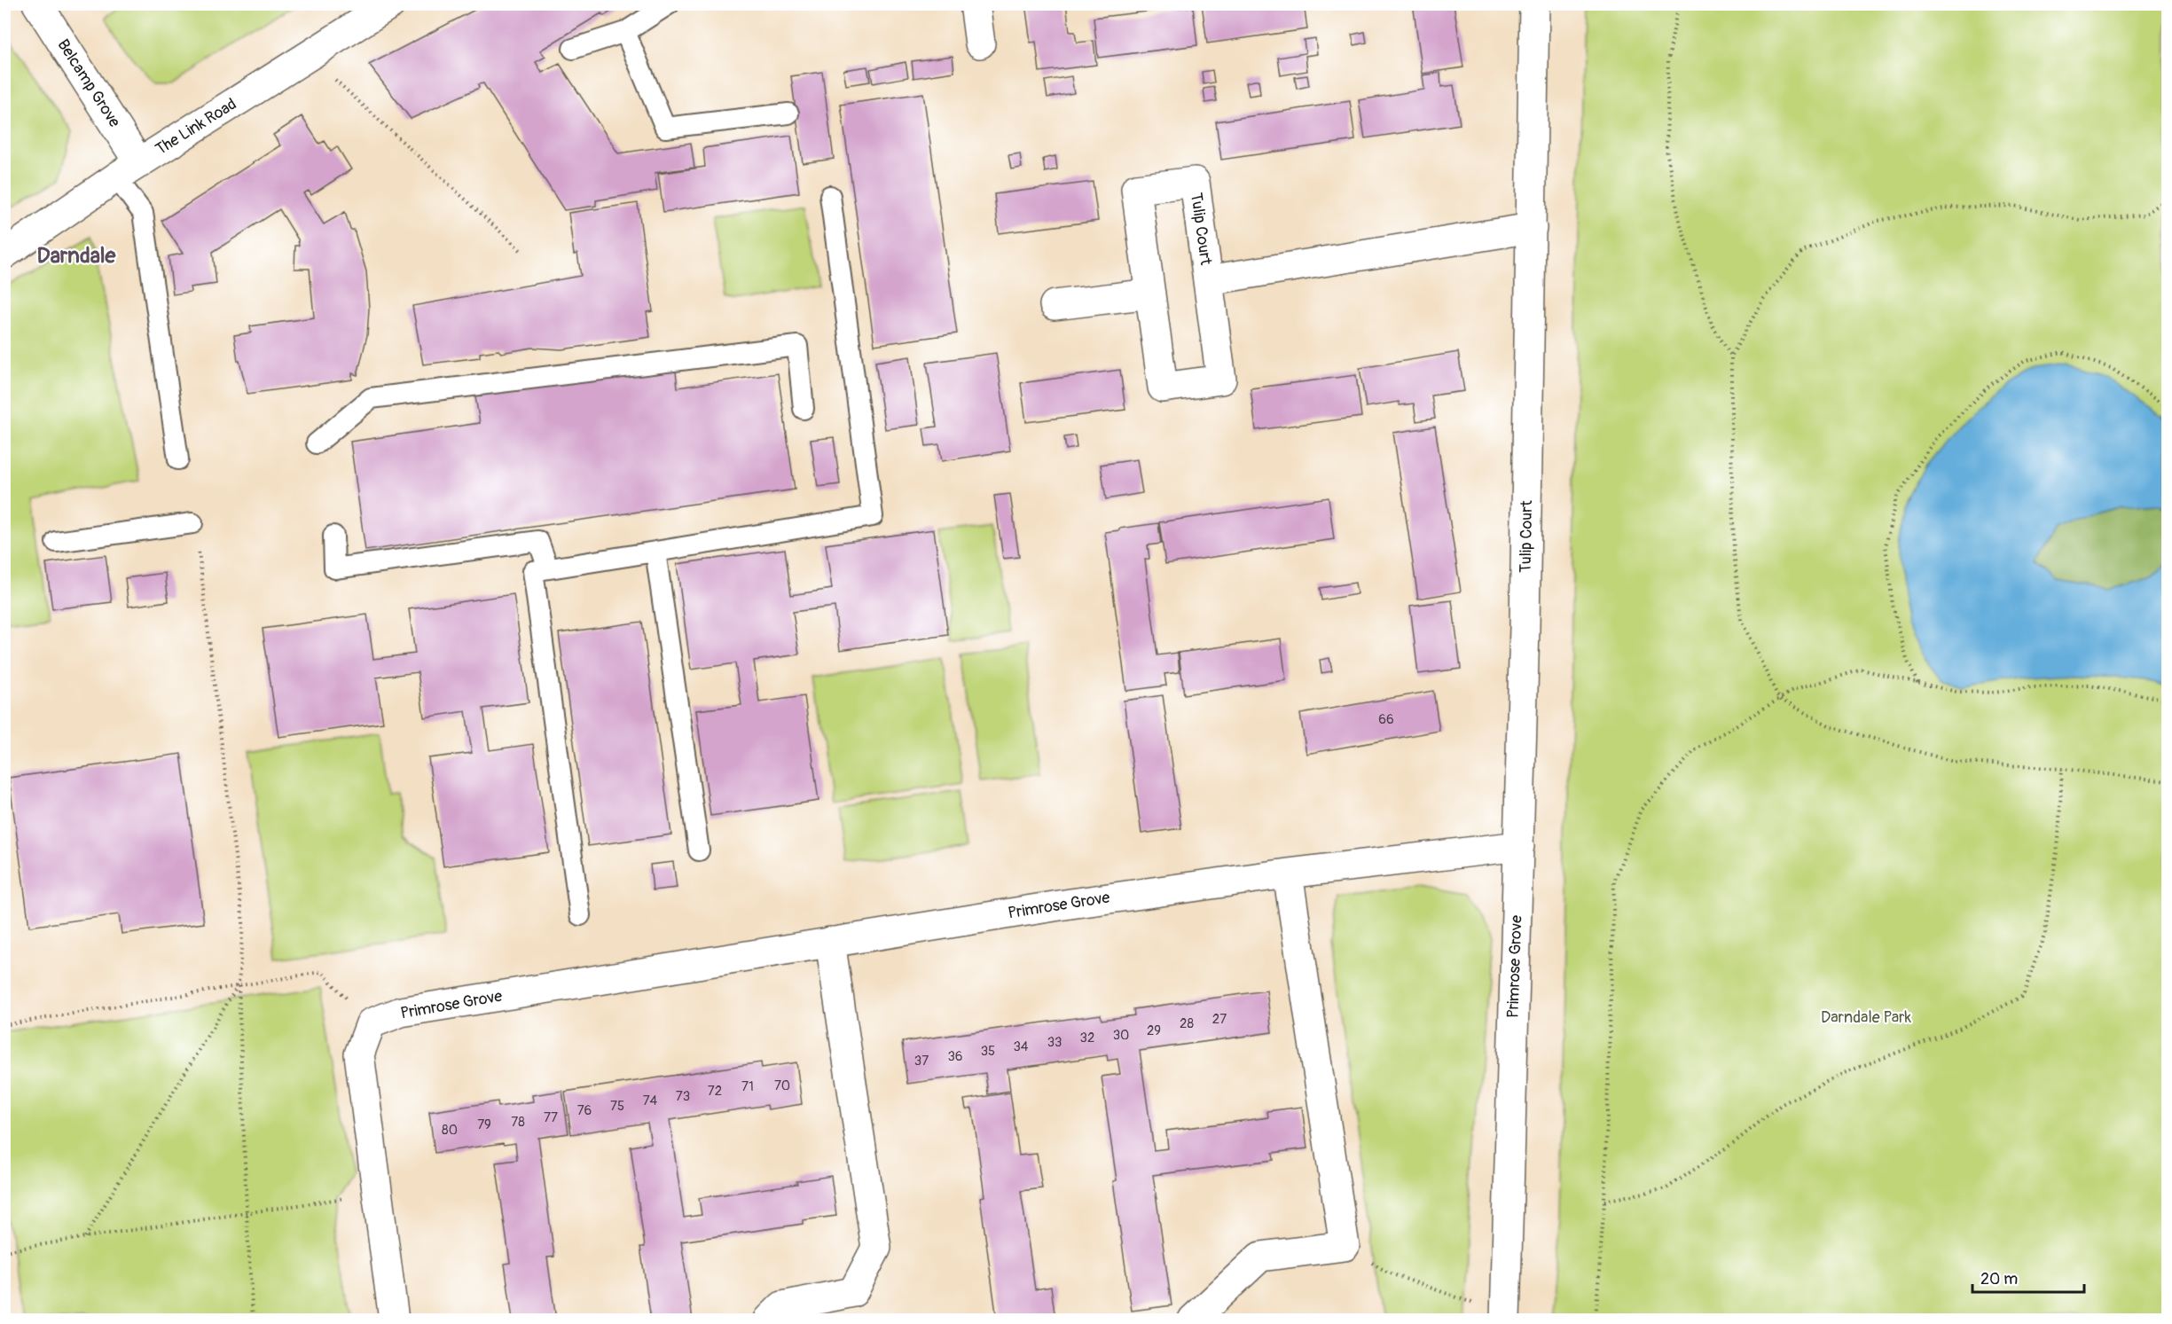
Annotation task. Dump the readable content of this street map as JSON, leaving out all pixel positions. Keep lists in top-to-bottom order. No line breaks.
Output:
{"streets":{"street":["Belcamp Grove","The Link Road","Tulip Court","Primrose Grove"]},"crossings":[["Belcamp Grove","The Link Road"],["Tulip Court","Primrose Grove"]],"districts":["Darndale"],"parks":["Darndale Park"],"house_numbers":["66","27","28","29","30","32","33","34","35","36","37","70","71","72","73","74","75","76","77","78","79","80"],"scale_bar":"20 m"}
